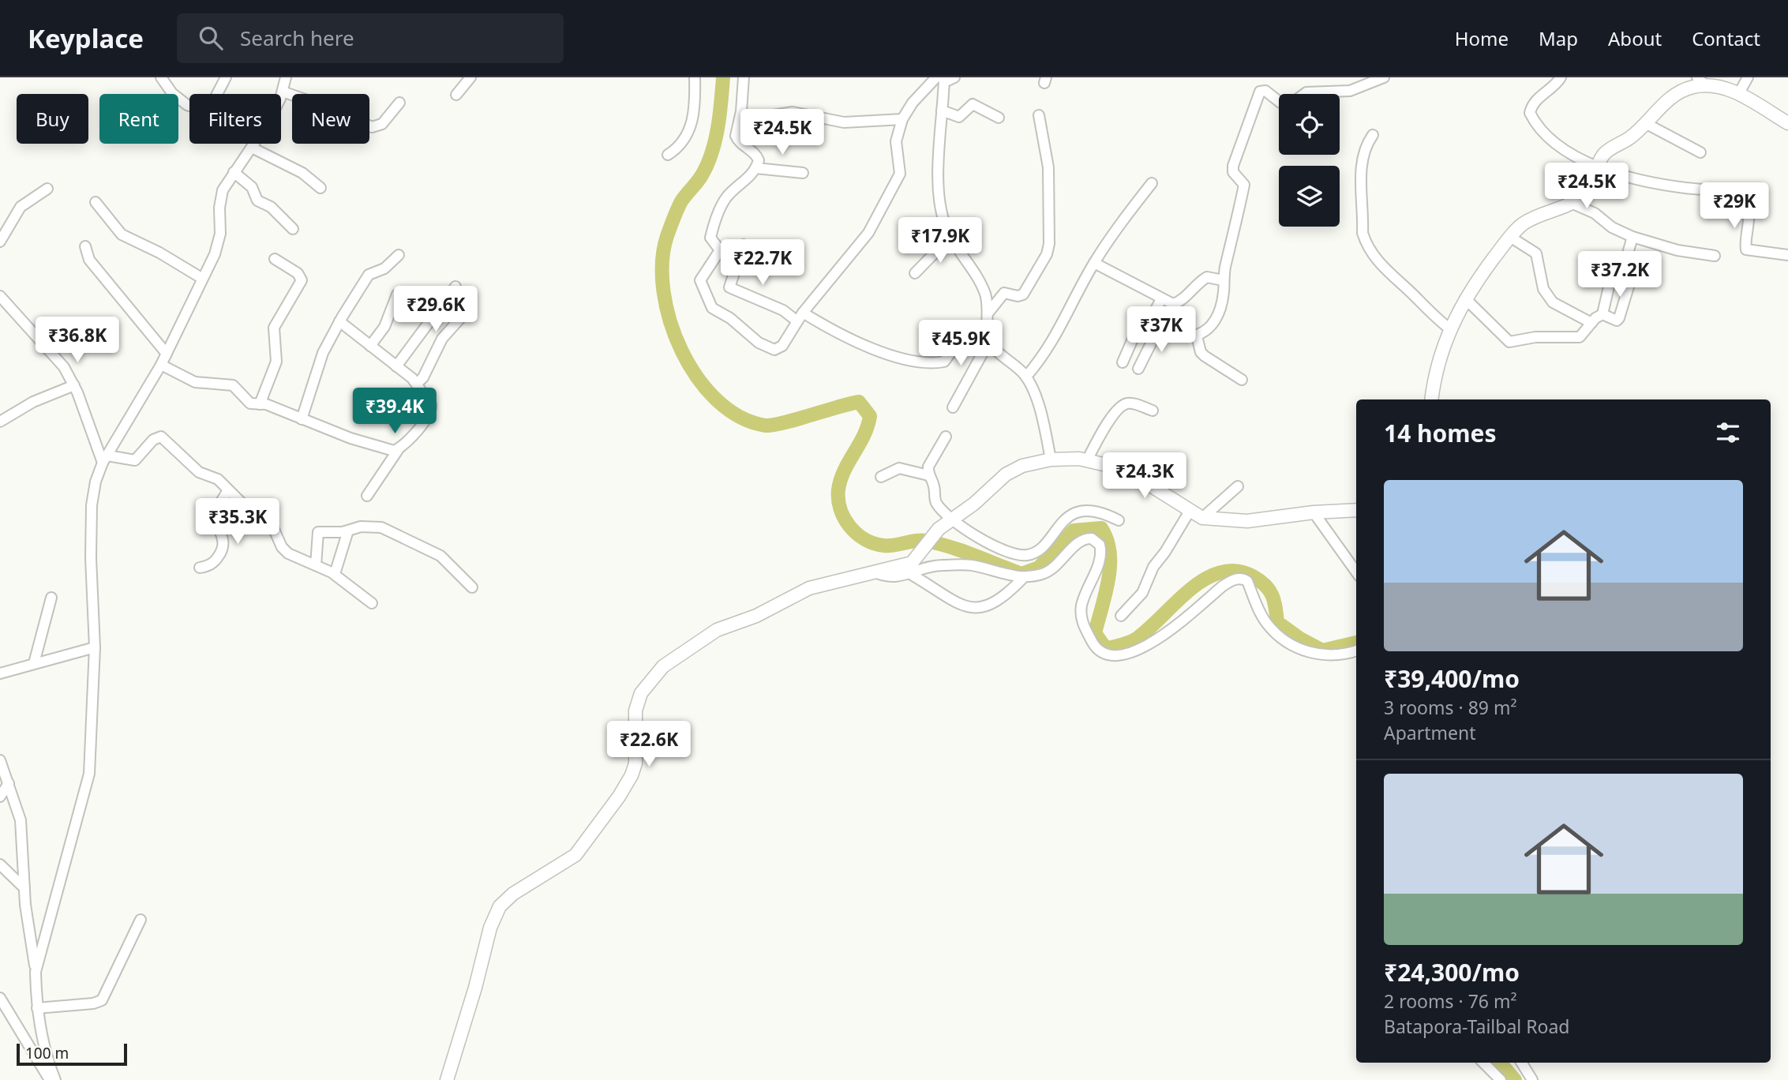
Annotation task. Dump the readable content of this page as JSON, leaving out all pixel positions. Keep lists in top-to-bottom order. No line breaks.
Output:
{"scale_bar":"100 m","page":{"header":"Keyplace","search":"Search here","nav":["Home","Map","About","Contact"],"chip":["Buy","Rent","Filters","New"],"price":["₹24.5K","₹24.5K","₹29K","₹17.9K","₹22.7K","₹37.2K","₹29.6K","₹37K","₹36.8K","₹45.9K","₹39.4K","₹24.3K","₹35.3K","₹22.6K"],"heading":"14 homes","list":[{"name":"₹39,400/mo","note":"3 rooms · 89 m² · Apartment"},{"name":"₹24,300/mo","note":"2 rooms · 76 m² · Batapora-Tailbal Road"}],"scale":"100 m"}}
